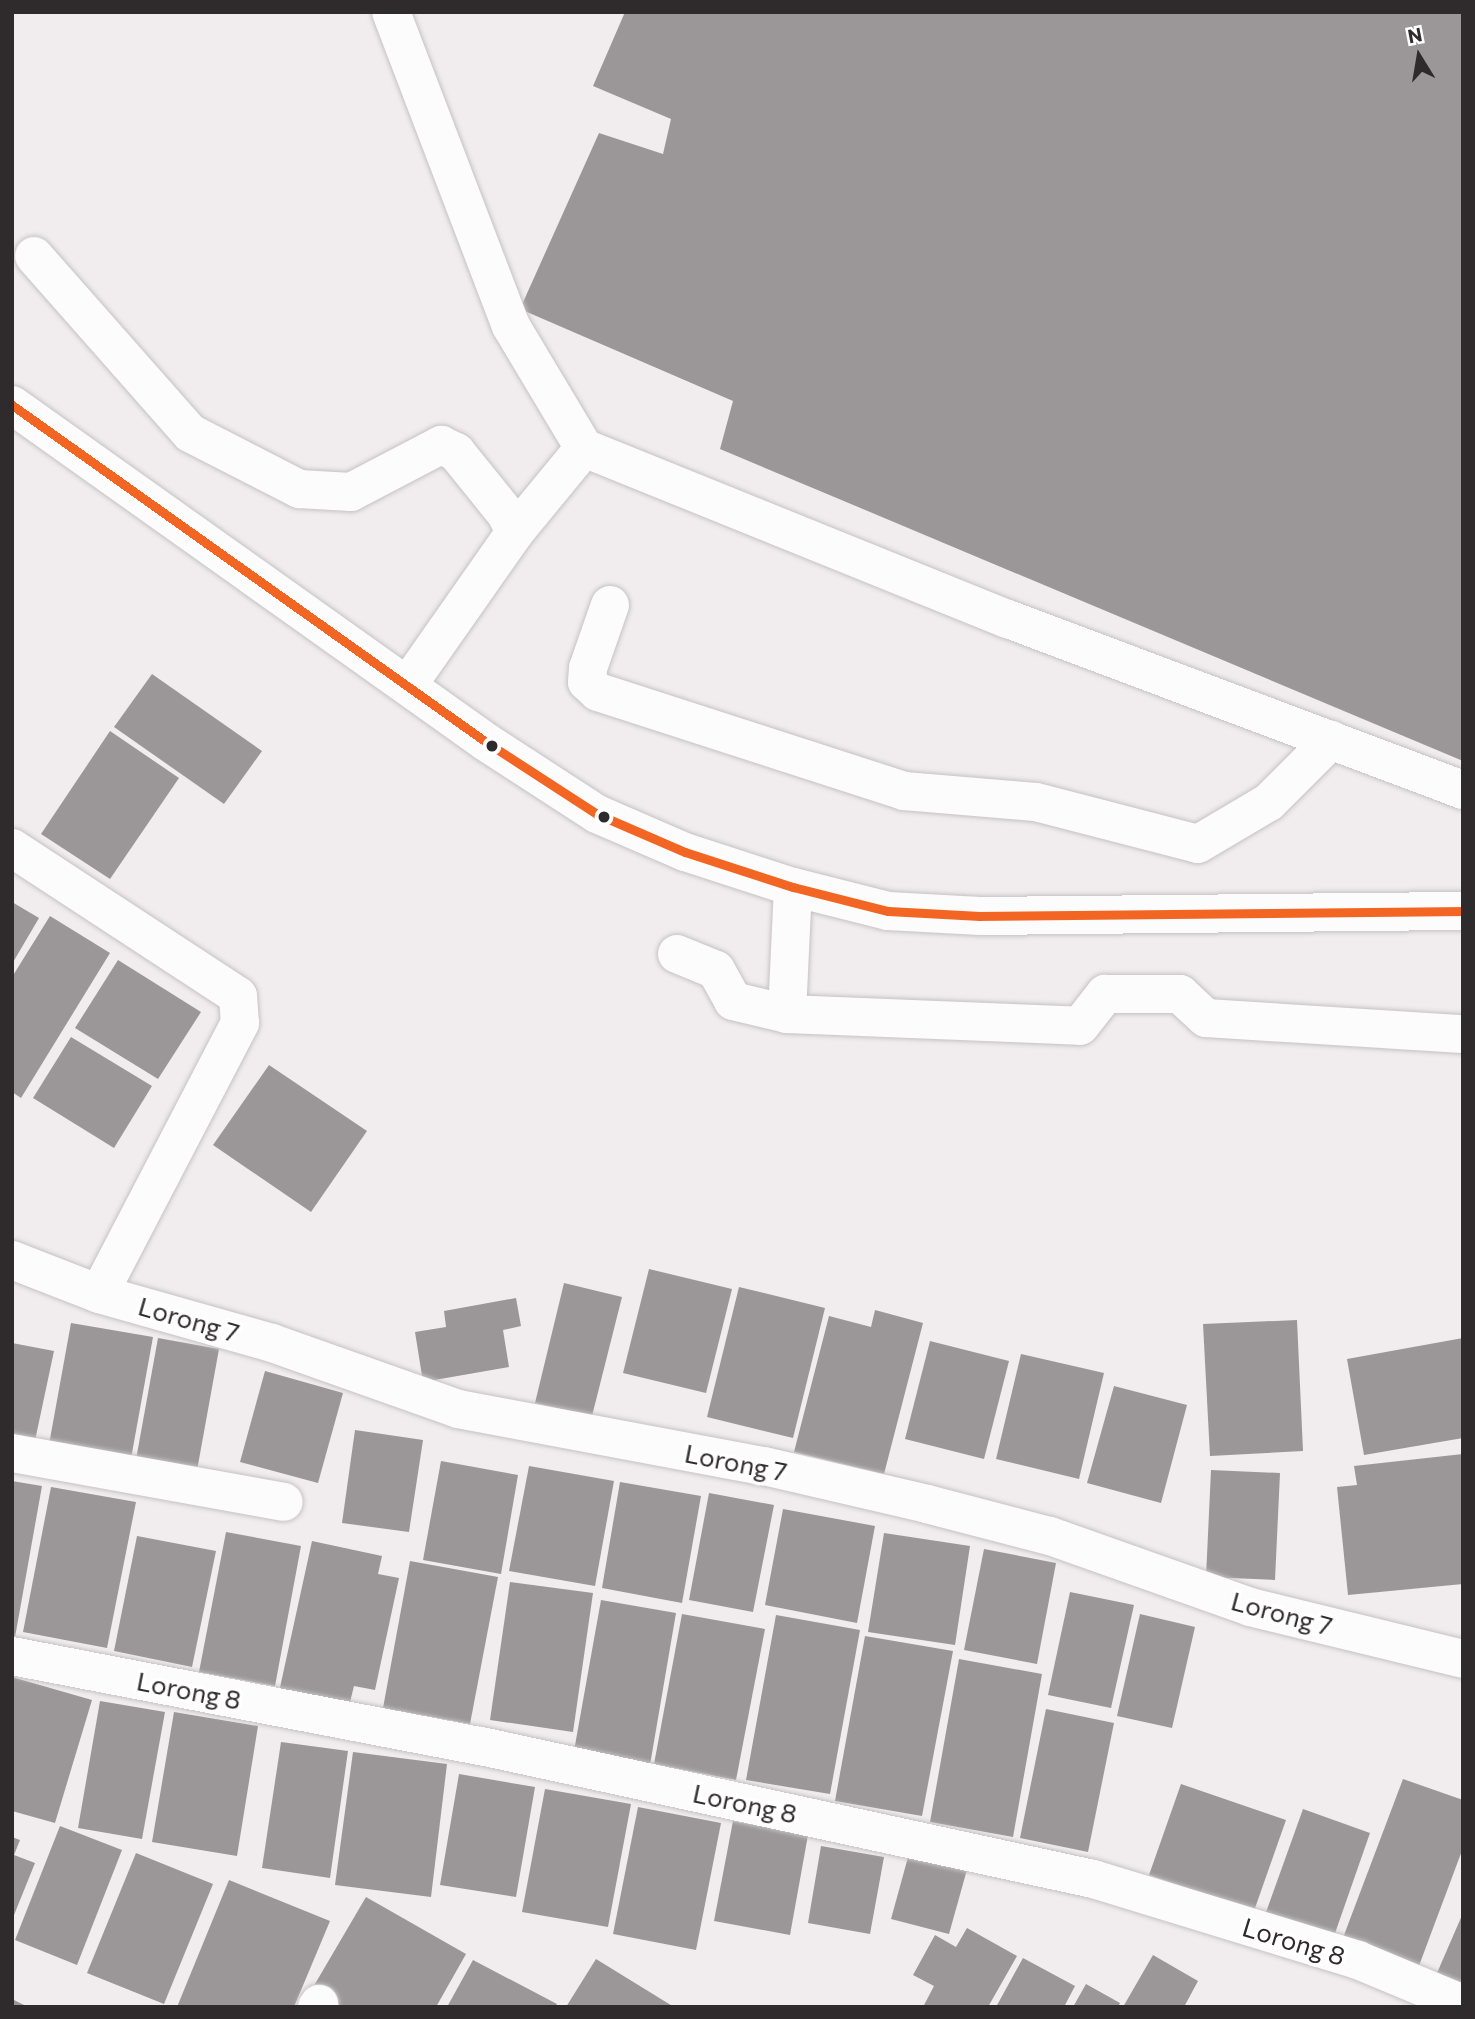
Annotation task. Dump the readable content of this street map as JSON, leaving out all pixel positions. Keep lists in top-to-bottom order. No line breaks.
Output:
{"streets":{"street":["Lorong 7","Lorong 8"]},"north":"top"}
